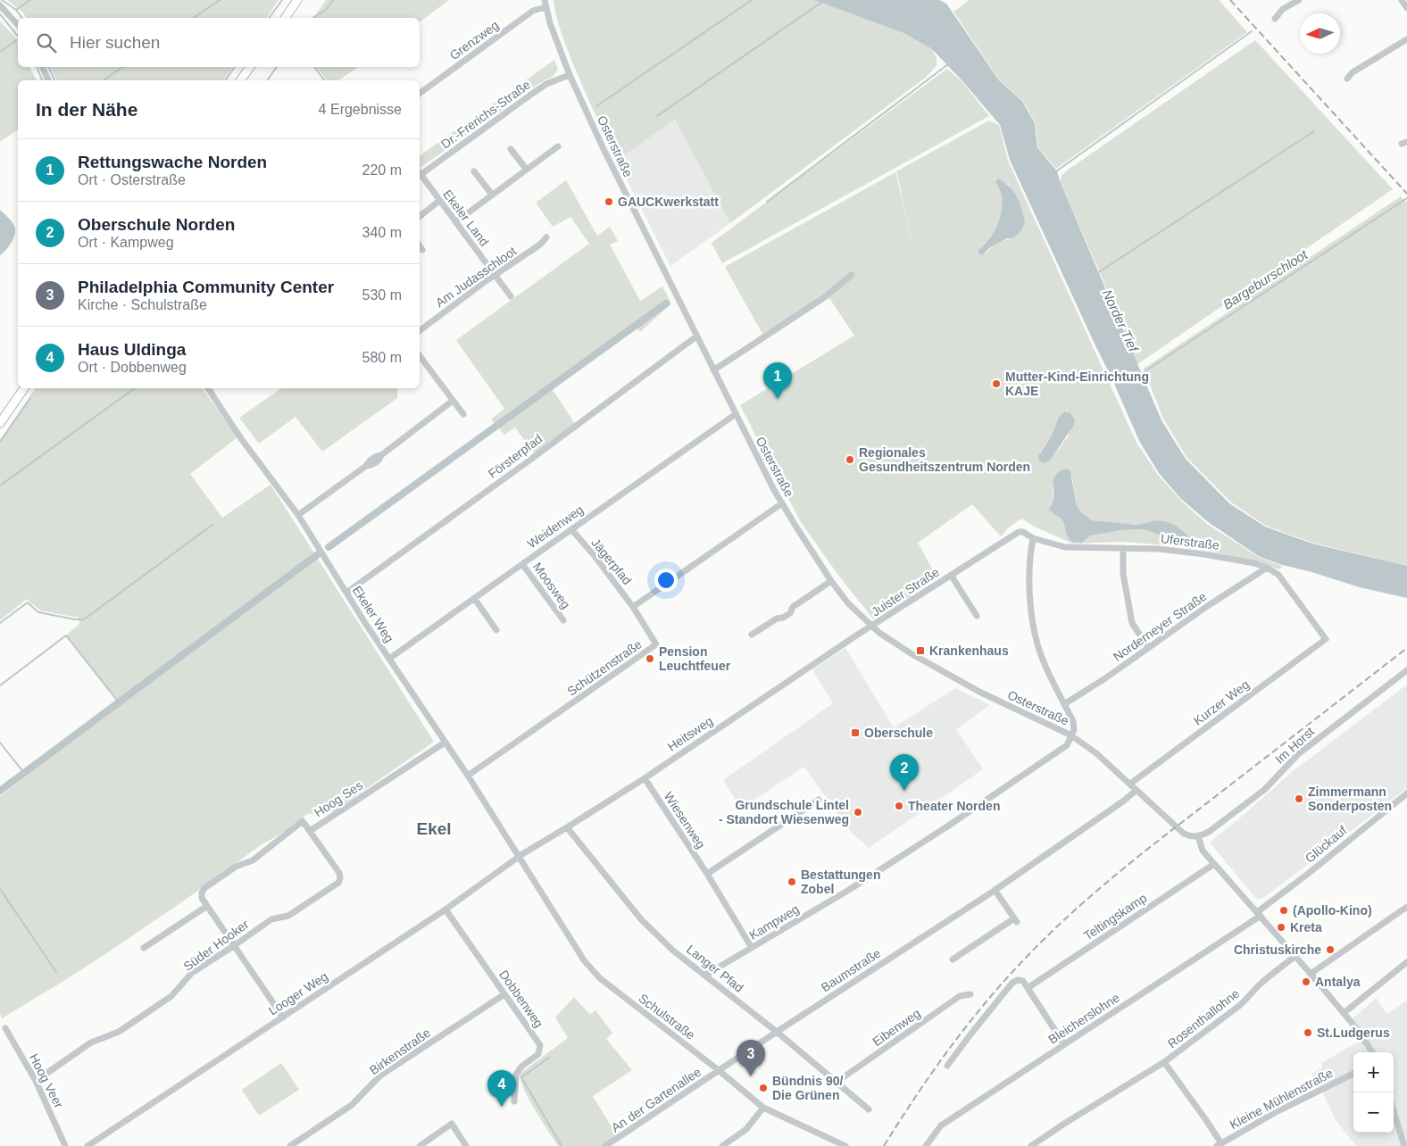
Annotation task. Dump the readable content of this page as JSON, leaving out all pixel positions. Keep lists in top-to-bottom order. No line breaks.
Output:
{"streets":{"street":["Grenzweg","Dr.-Frerichs-Straße","Osterstraße","Ekeler Land","Am Judasschloot","Försterpfad","Weidenweg","Uferstraße","Jägerpfad","Moosweg","Juister Straße","Ekeler Weg","Norderneyer Straße","Schützenstraße","Kurzer Weg","Heitsweg","Im Horst","Hoog Ses","Wiesenweg","Glückauf","Teltingskamp","Kampweg","Süder Hooker","Langer Pfad","Baumstraße","Looger Weg","Dobbenweg","Schulstraße","Bleicherslohne","Rosenthallohne","Eibenweg","Birkenstraße","Hoog Veer","Kleine Mühlenstraße","An der Gartenallee"]},"crossings":[["Grenzweg","Osterstraße"],["Dr.-Frerichs-Straße","Osterstraße"],["Osterstraße","Försterpfad"],["Osterstraße","Weidenweg"],["Osterstraße","Juister Straße"],["Osterstraße","Kurzer Weg"],["Osterstraße","Heitsweg"],["Osterstraße","Im Horst"],["Osterstraße","Kampweg"],["Osterstraße","Baumstraße"],["Ekeler Land","Am Judasschloot"],["Försterpfad","Ekeler Weg"],["Weidenweg","Jägerpfad"],["Weidenweg","Moosweg"],["Weidenweg","Ekeler Weg"],["Uferstraße","Juister Straße"],["Uferstraße","Norderneyer Straße"],["Uferstraße","Kurzer Weg"],["Jägerpfad","Schützenstraße"],["Juister Straße","Heitsweg"],["Ekeler Weg","Schützenstraße"],["Ekeler Weg","Heitsweg"],["Ekeler Weg","Hoog Ses"],["Ekeler Weg","Looger Weg"],["Ekeler Weg","Schulstraße"],["Heitsweg","Wiesenweg"],["Heitsweg","Langer Pfad"],["Heitsweg","Looger Weg"],["Heitsweg","Schulstraße"],["Hoog Ses","Süder Hooker"],["Wiesenweg","Kampweg"],["Glückauf","Bleicherslohne"],["Kampweg","Langer Pfad"],["Süder Hooker","Hoog Veer"],["Langer Pfad","Baumstraße"],["Langer Pfad","Eibenweg"],["Baumstraße","Schulstraße"],["Baumstraße","An der Gartenallee"],["Looger Weg","Dobbenweg"],["Looger Weg","Schulstraße"],["Dobbenweg","Birkenstraße"],["Schulstraße","An der Gartenallee"],["Rosenthallohne","Kleine Mühlenstraße"]],"districts":["Ekel"],"water":["Bargeburschloot","Norder Tief"],"places":{"other":["GAUCKwerkstatt","Mutter-Kind-Einrichtung KAJE","Regionales Gesundheitszentrum Norden","Pension Leuchtfeuer","Zimmermann Sonderposten","Theater Norden","Grundschule Lintel - Standort Wiesenweg","Bestattungen Zobel","(Apollo-Kino)","Kreta","Christuskirche","Antalya","St.Ludgerus","Bündnis 90/ Die Grünen"],"transit":["Krankenhaus","Oberschule"]},"north":"left","page":{"search":"Hier suchen","heading":["In der Nähe","4 Ergebnisse"],"list":[{"mark":"1","name":"Rettungswache Norden","note":"Ort · Osterstraße","value":"220 m"},{"mark":"2","name":"Oberschule Norden","note":"Ort · Kampweg","value":"340 m"},{"mark":"3","name":"Philadelphia Community Center","note":"Kirche · Schulstraße","value":"530 m"},{"mark":"4","name":"Haus Uldinga","note":"Ort · Dobbenweg","value":"580 m"}],"pins":["1","2","3","4"],"map_buttons":["+","−"]}}
